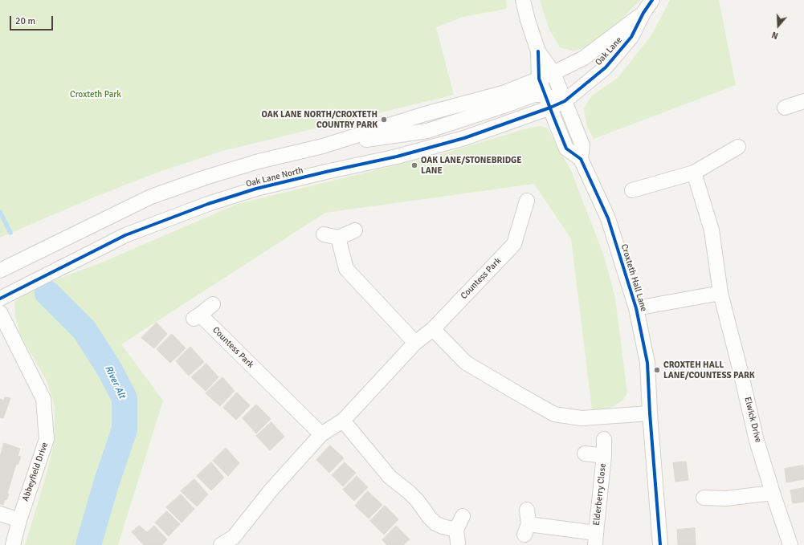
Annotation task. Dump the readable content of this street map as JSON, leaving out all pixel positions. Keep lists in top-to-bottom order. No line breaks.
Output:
{"streets":{"street":["Oak Lane","Oak Lane North","Croxteth Hall Lane","Countess Park","Elwick Drive","Abbeyfield Drive","Elderberry Close"]},"crossings":[["Oak Lane","Oak Lane North"],["Oak Lane","Croxteth Hall Lane"],["Oak Lane North","Croxteth Hall Lane"]],"water":["River Alt"],"parks":["Croxteth Park"],"places":["OAK LANE NORTH/CROXTETH COUNTRY PARK","OAK LANE/STONEBRIDGE LANE","CROXTEH HALL LANE/COUNTESS PARK"],"scale_bar":"20 m","north":"bottom"}
